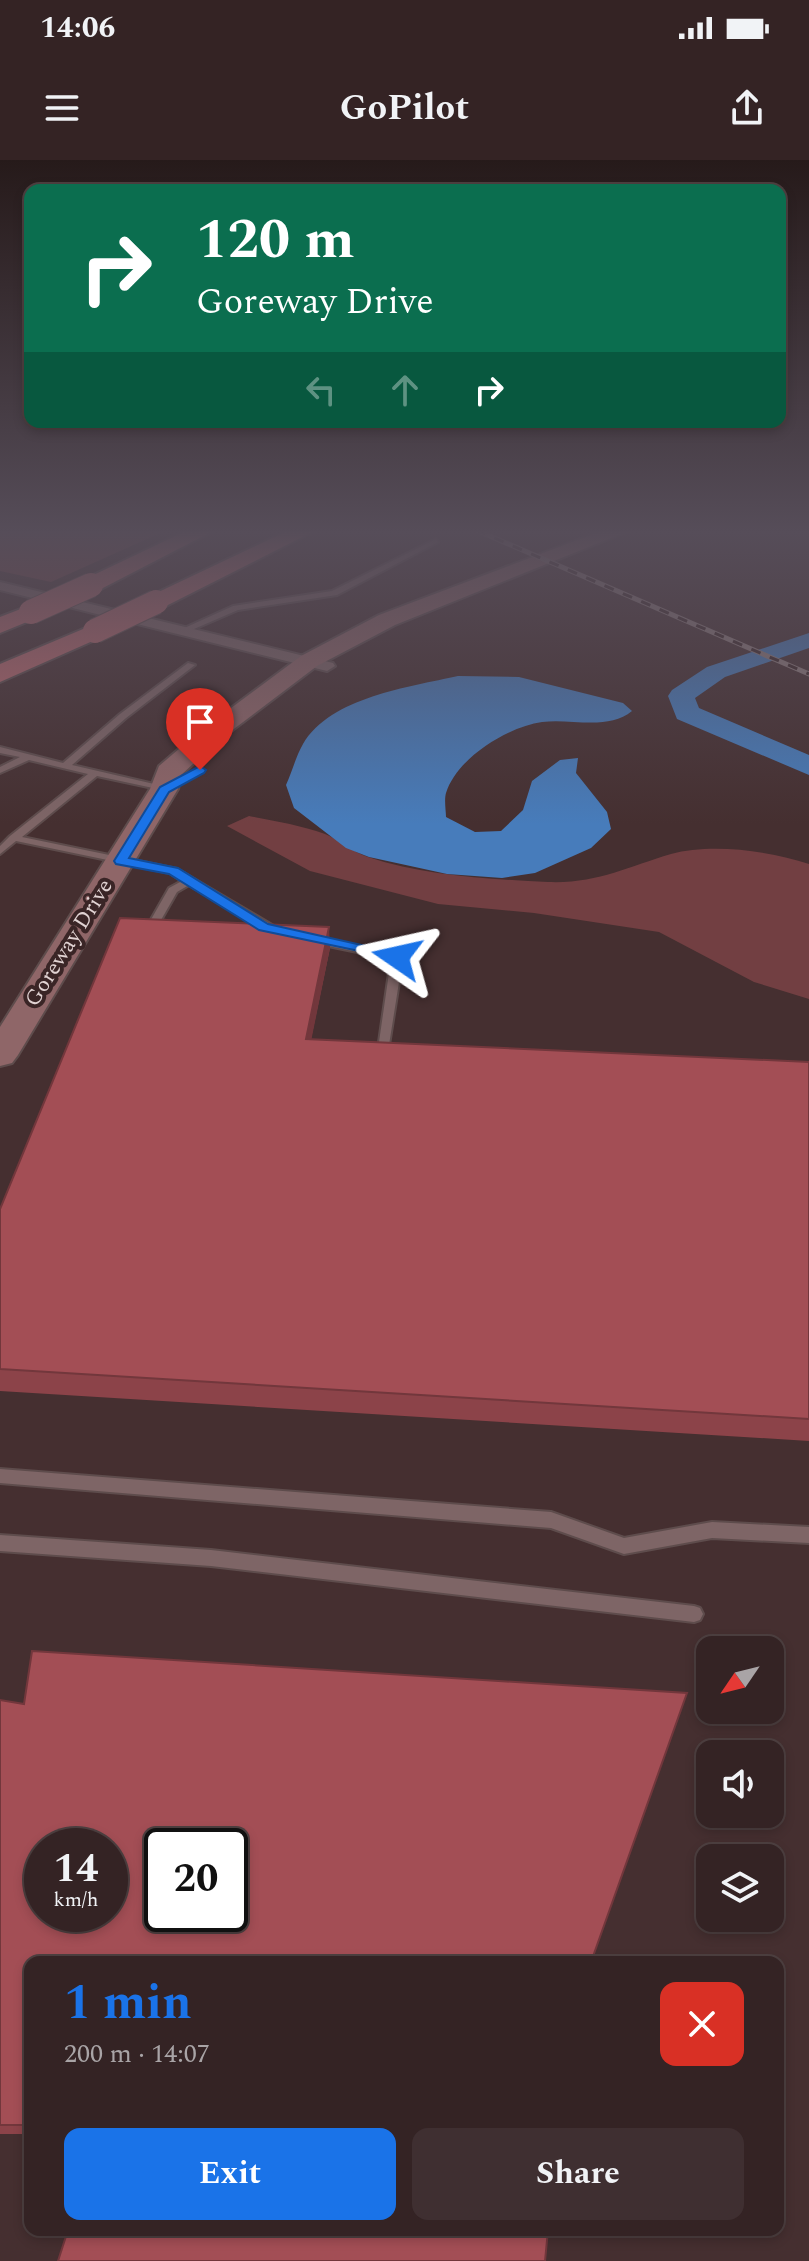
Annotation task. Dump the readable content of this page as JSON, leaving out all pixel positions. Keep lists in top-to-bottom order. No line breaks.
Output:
{"streets":{"main road":["Goreway Drive"]},"north":"bottom left","page":{"status":"14:06","header":"GoPilot","turn":["120 m","Goreway Drive"],"speed":"14 km/h","limit":"20","heading":["1 min","200 m · 14:07"],"buttons":["Exit","Share"]}}
